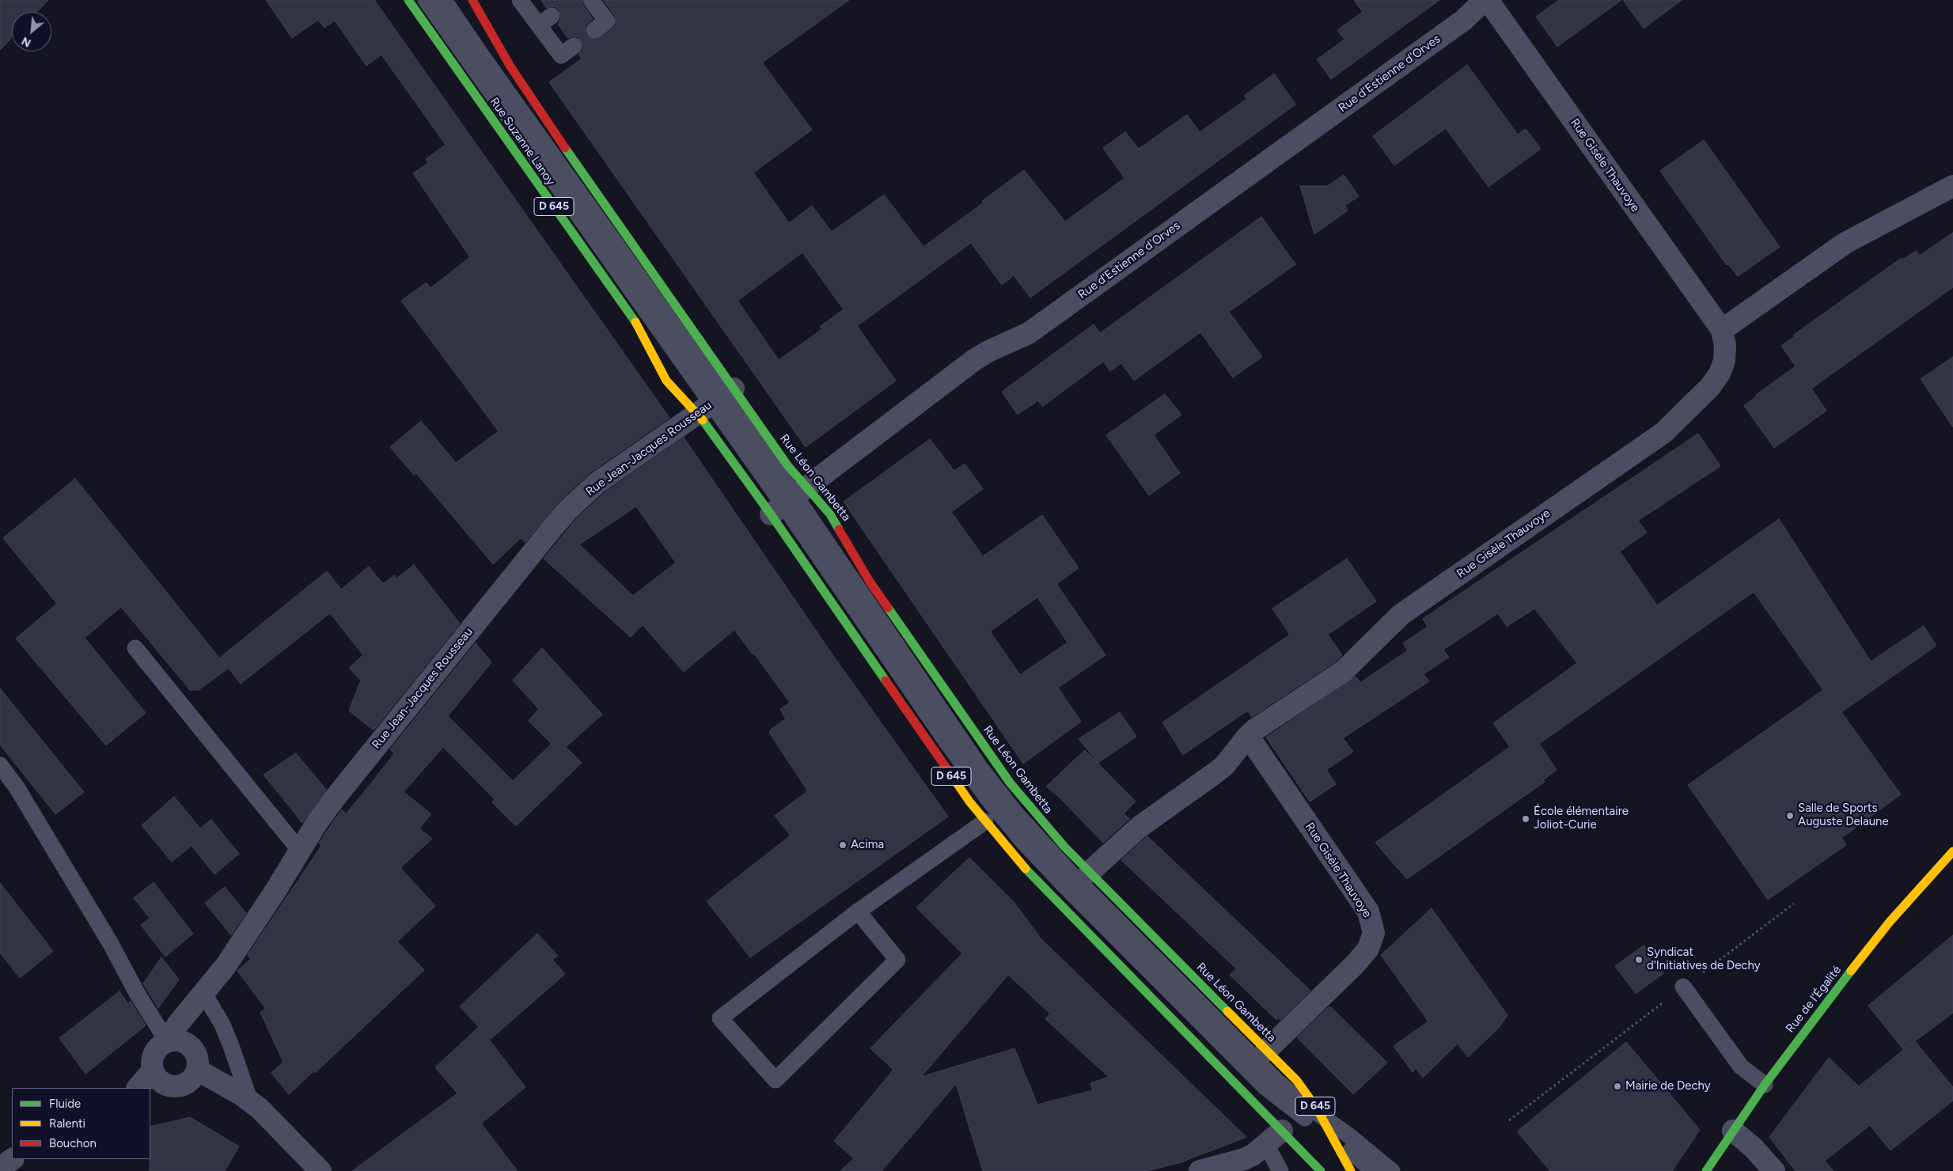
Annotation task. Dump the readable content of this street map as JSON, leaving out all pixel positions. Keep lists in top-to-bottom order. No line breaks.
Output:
{"streets":{"main road":["Rue Suzanne Lanoy","D 645","Rue Léon Gambetta","Rue de l'Égalité"],"street":["Rue d'Estienne d'Orves","Rue Gisèle Thauvoye","Rue Jean-Jacques Rousseau"]},"crossings":[["Rue d'Estienne d'Orves","Rue Léon Gambetta"],["Rue Suzanne Lanoy","D 645"],["Rue Suzanne Lanoy","Rue Jean-Jacques Rousseau"],["Rue Suzanne Lanoy","Rue Léon Gambetta"],["Rue Gisèle Thauvoye","Rue Léon Gambetta"],["D 645","Rue Jean-Jacques Rousseau"],["D 645","Rue Léon Gambetta"],["Rue Jean-Jacques Rousseau","Rue Léon Gambetta"]],"places":["Salle de Sports Auguste Delaune","École élémentaire Joliot-Curie","Acima","Syndicat d'Initiatives de Dechy","Mairie de Dechy"],"legend":["Fluide","Ralenti","Bouchon"],"north":"bottom left"}
